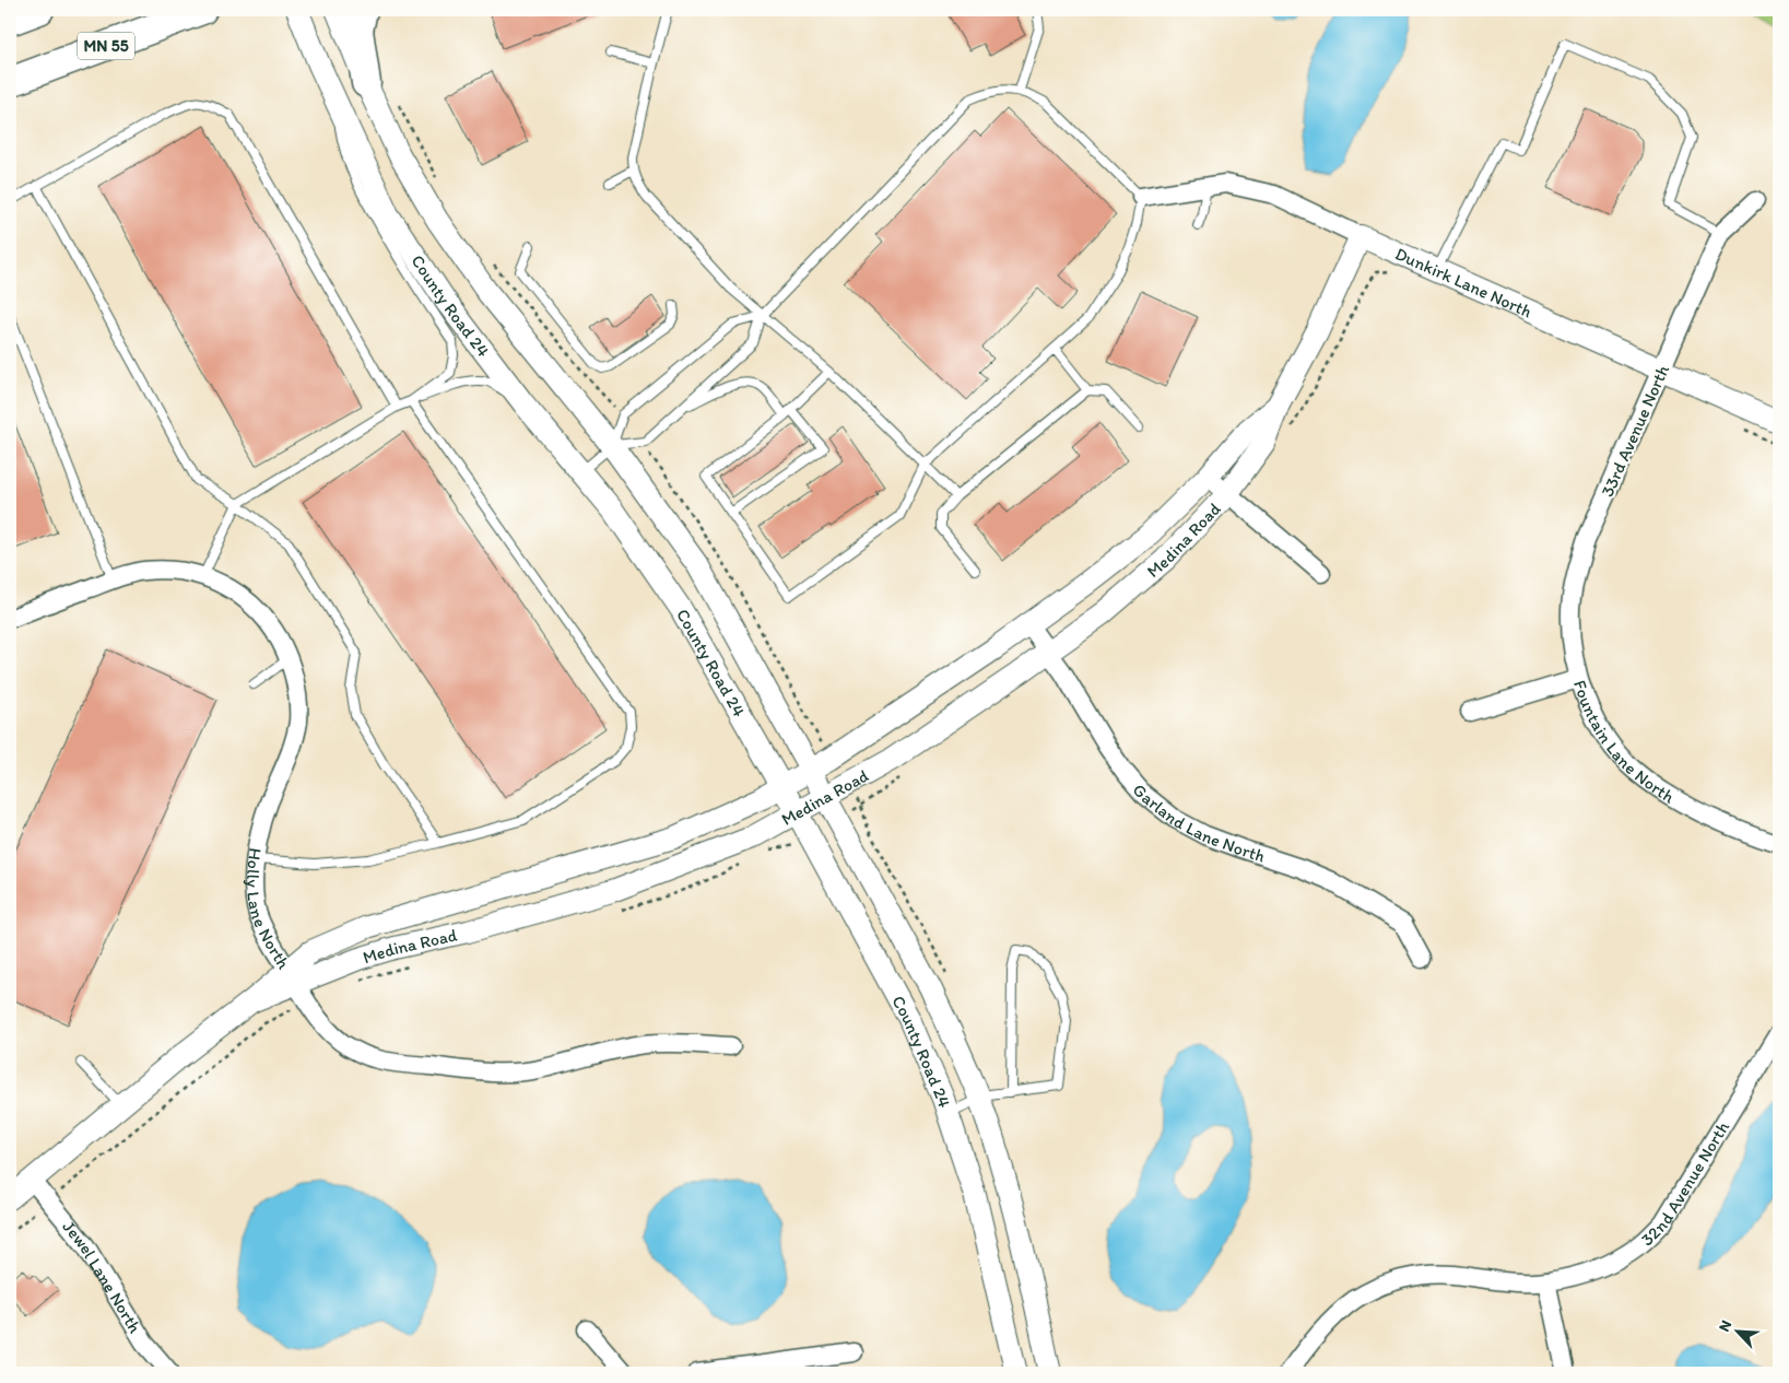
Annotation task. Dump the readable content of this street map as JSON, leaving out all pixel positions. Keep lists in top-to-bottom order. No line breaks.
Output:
{"streets":{"main road":["MN 55"],"street":["Dunkirk Lane North","County Road 24","33rd Avenue North","Medina Road","Fountain Lane North","Garland Lane North","Holly Lane North","32nd Avenue North","Jewel Lane North"]},"crossings":[["Dunkirk Lane North","33rd Avenue North"],["Dunkirk Lane North","Medina Road"],["County Road 24","Medina Road"],["33rd Avenue North","Fountain Lane North"],["Medina Road","Garland Lane North"],["Medina Road","Holly Lane North"],["Medina Road","Jewel Lane North"]],"north":"top left"}
